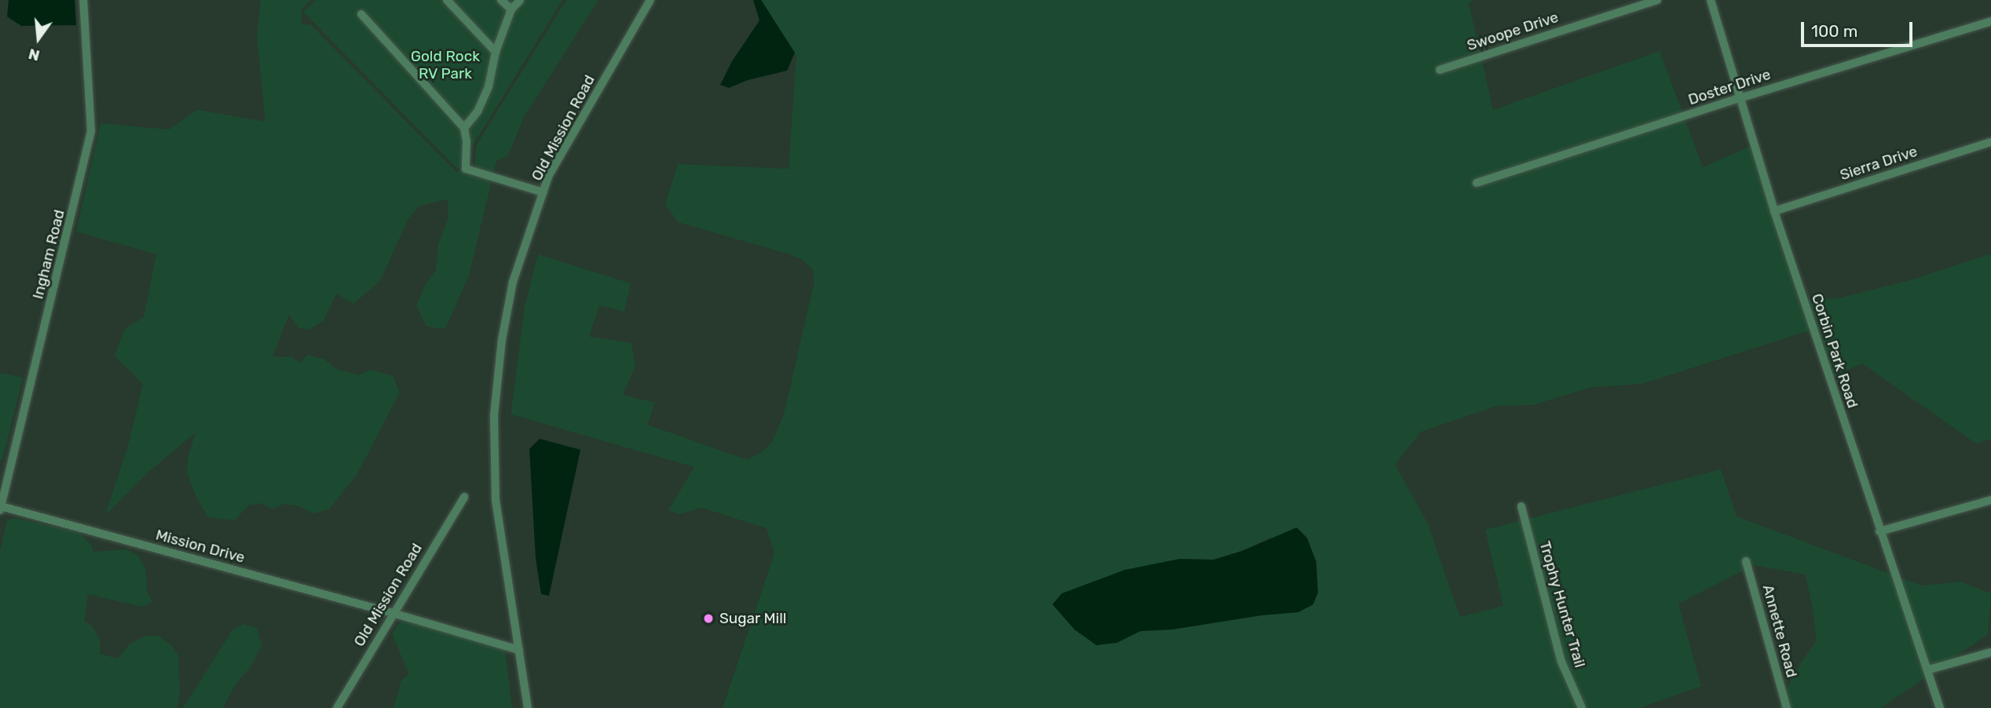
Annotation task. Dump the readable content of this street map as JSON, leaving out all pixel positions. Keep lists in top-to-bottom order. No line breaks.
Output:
{"streets":{"street":["Swoope Drive","Doster Drive","Old Mission Road","Sierra Drive","Ingham Road","Corbin Park Road","Mission Drive","Trophy Hunter Trail","Annette Road"]},"crossings":[["Doster Drive","Corbin Park Road"],["Old Mission Road","Mission Drive"],["Sierra Drive","Corbin Park Road"],["Ingham Road","Mission Drive"]],"parks":["Gold Rock RV Park"],"places":["Sugar Mill"],"scale_bar":"100 m","north":"bottom"}
